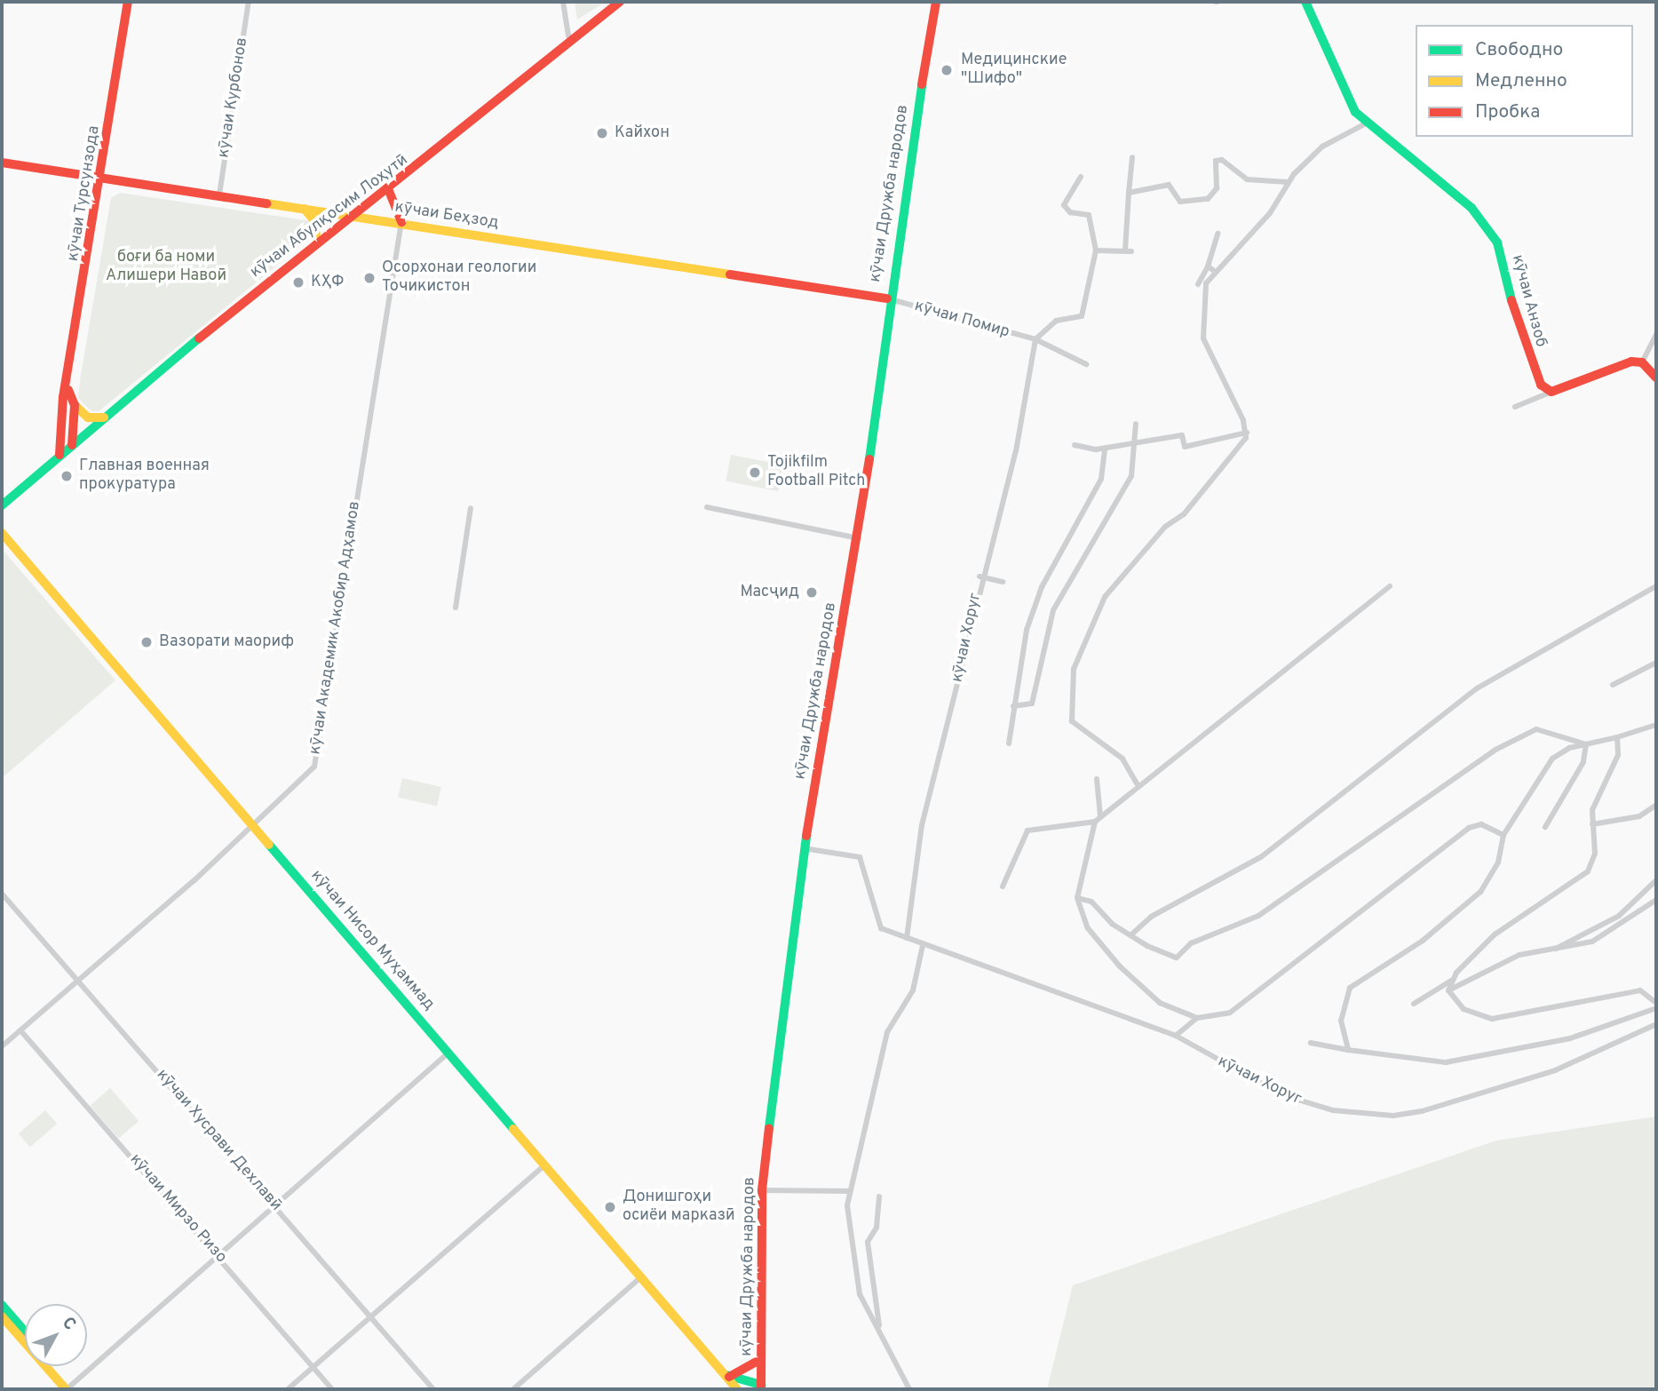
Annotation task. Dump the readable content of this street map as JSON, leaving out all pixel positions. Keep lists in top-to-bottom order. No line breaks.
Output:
{"streets":{"main road":["кӯчаи Турсунзода","кӯчаи Дружба народов","кӯчаи Беҳзод","кӯчаи Абулқосим Лоҳутӣ","кӯчаи Анзоб","кӯчаи Нисор Муҳаммад"],"street":["кӯчаи Курбонов","кӯчаи Помир","кӯчаи Академик Акобир Адҳамов","кӯчаи Хоруг","кӯчаи Хусрави Дехлавӣ","кӯчаи Мирзо Ризо"]},"crossings":[["кӯчаи Курбонов","кӯчаи Беҳзод"],["кӯчаи Турсунзода","кӯчаи Беҳзод"],["кӯчаи Турсунзода","кӯчаи Абулқосим Лоҳутӣ"],["кӯчаи Дружба народов","кӯчаи Беҳзод"],["кӯчаи Дружба народов","кӯчаи Помир"],["кӯчаи Дружба народов","кӯчаи Хоруг"],["кӯчаи Дружба народов","кӯчаи Нисор Муҳаммад"],["кӯчаи Беҳзод","кӯчаи Абулқосим Лоҳутӣ"],["кӯчаи Беҳзод","кӯчаи Помир"],["кӯчаи Беҳзод","кӯчаи Академик Акобир Адҳамов"],["кӯчаи Помир","кӯчаи Хоруг"],["кӯчаи Академик Акобир Адҳамов","кӯчаи Нисор Муҳаммад"],["кӯчаи Академик Акобир Адҳамов","кӯчаи Хусрави Дехлавӣ"],["кӯчаи Академик Акобир Адҳамов","кӯчаи Мирзо Ризо"]],"parks":["боғи ба номи Алишери Навоӣ"],"places":["Медицинские \"Шифо\"","Кайхон","Осорхонаи геологии Точикистон","КҲФ","Tojikfilm Football Pitch","Главная военная прокуратура","Масҷид","Вазорати маориф","Донишгоҳи осиёи марказӣ"],"legend":["Свободно","Медленно","Пробка"],"north":"top right"}
